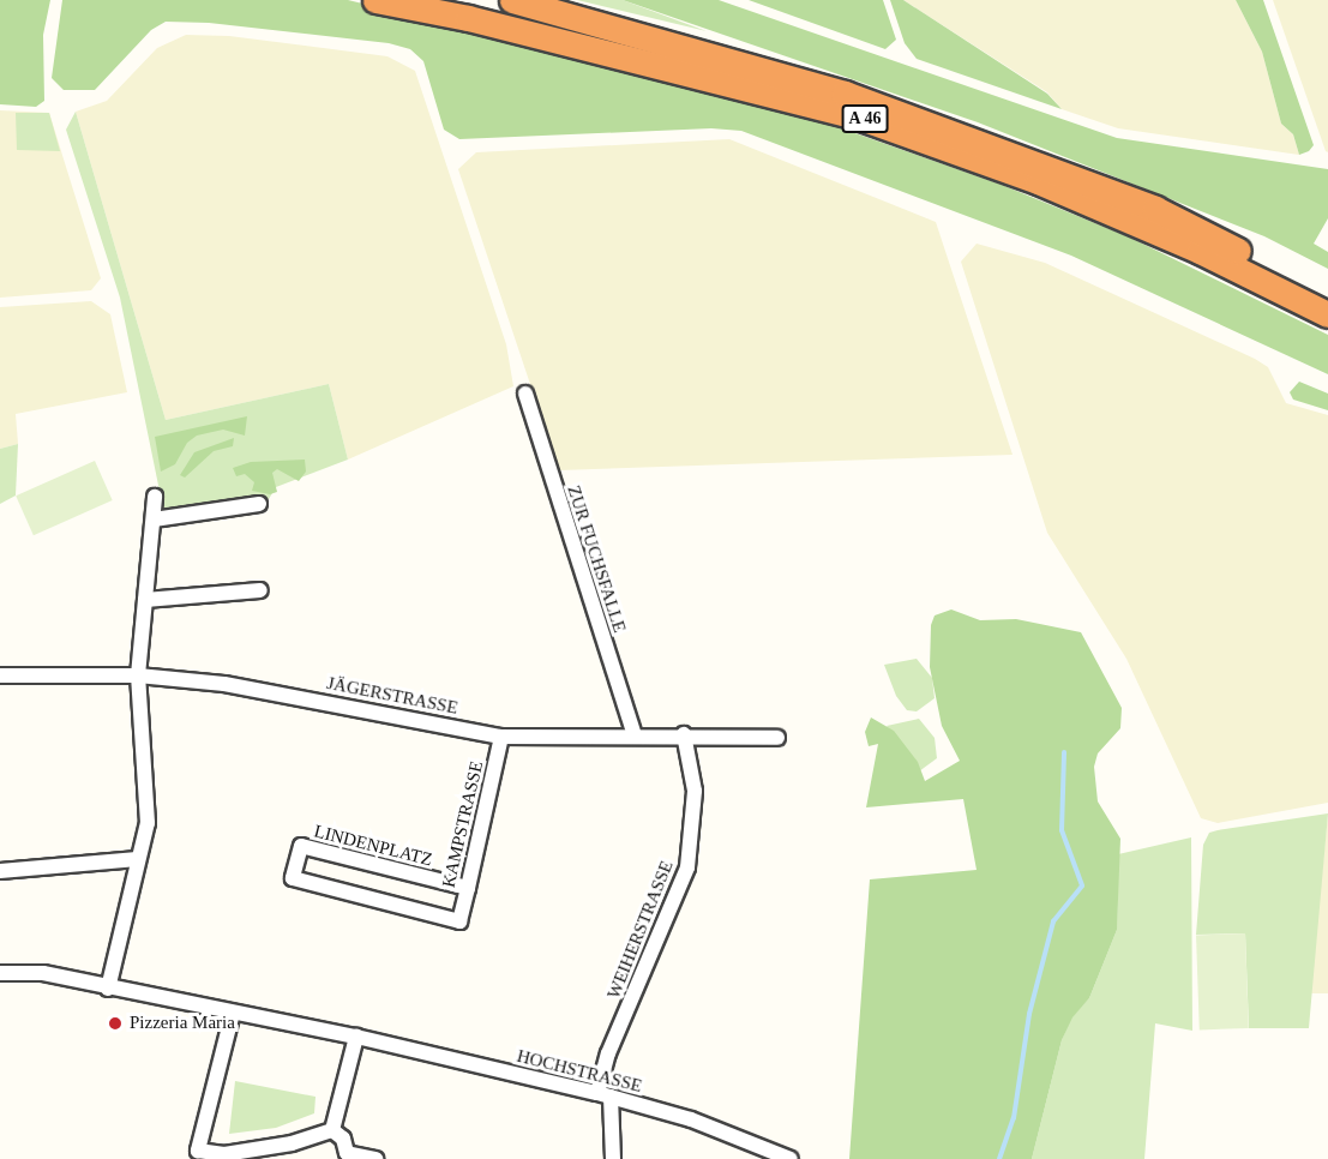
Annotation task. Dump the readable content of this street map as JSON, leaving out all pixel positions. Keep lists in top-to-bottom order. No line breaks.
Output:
{"streets":{"highway":["A 46"],"street":["ZUR FUCHSFALLE","JÄGERSTRASSE","KAMPSTRASSE","LINDENPLATZ","WEIHERSTRASSE","HOCHSTRASSE"]},"crossings":[["ZUR FUCHSFALLE","JÄGERSTRASSE"],["JÄGERSTRASSE","KAMPSTRASSE"],["JÄGERSTRASSE","WEIHERSTRASSE"],["KAMPSTRASSE","LINDENPLATZ"],["WEIHERSTRASSE","HOCHSTRASSE"]],"places":["Pizzeria Maria"]}
